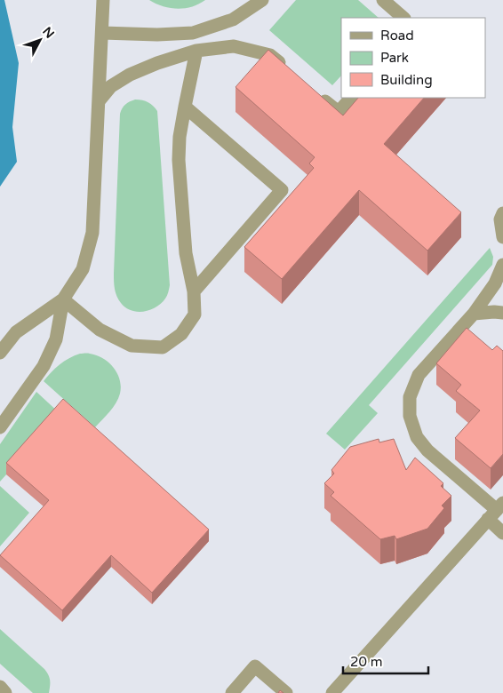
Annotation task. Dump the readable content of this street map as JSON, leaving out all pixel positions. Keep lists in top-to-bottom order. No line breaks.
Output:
{"legend":["Road","Park","Building"],"scale_bar":"20 m","north":"top right"}
